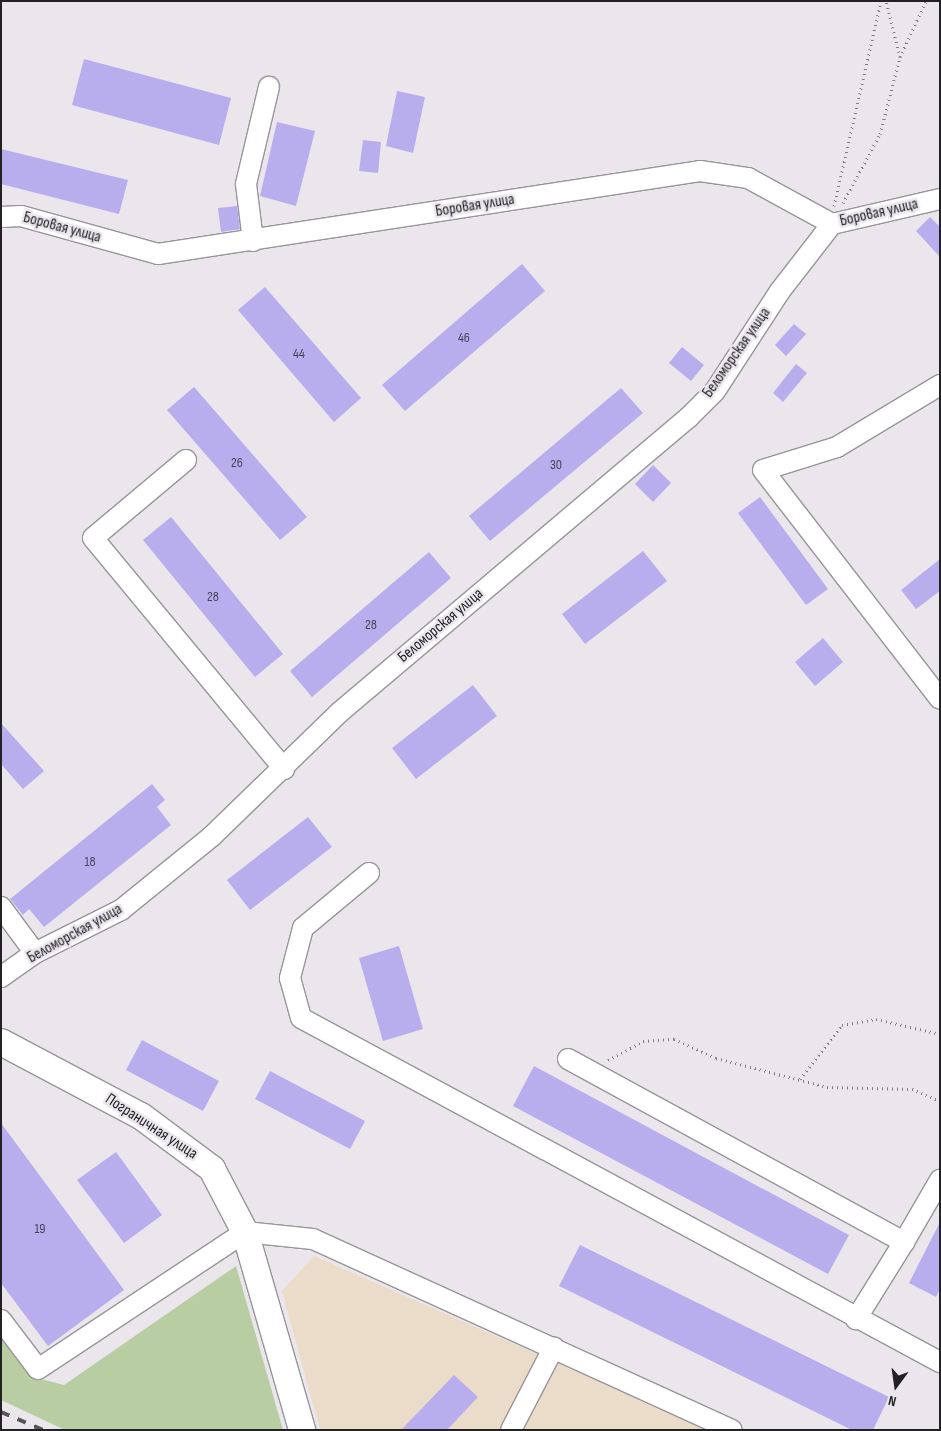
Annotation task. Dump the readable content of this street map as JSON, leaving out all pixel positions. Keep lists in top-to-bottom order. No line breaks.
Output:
{"streets":{"main road":["Пограничная улица"],"street":["Боровая улица","Беломорская улица"]},"crossings":[["Боровая улица","Беломорская улица"]],"house_numbers":["46","44","26","30","28","28","18","19"],"north":"bottom"}
